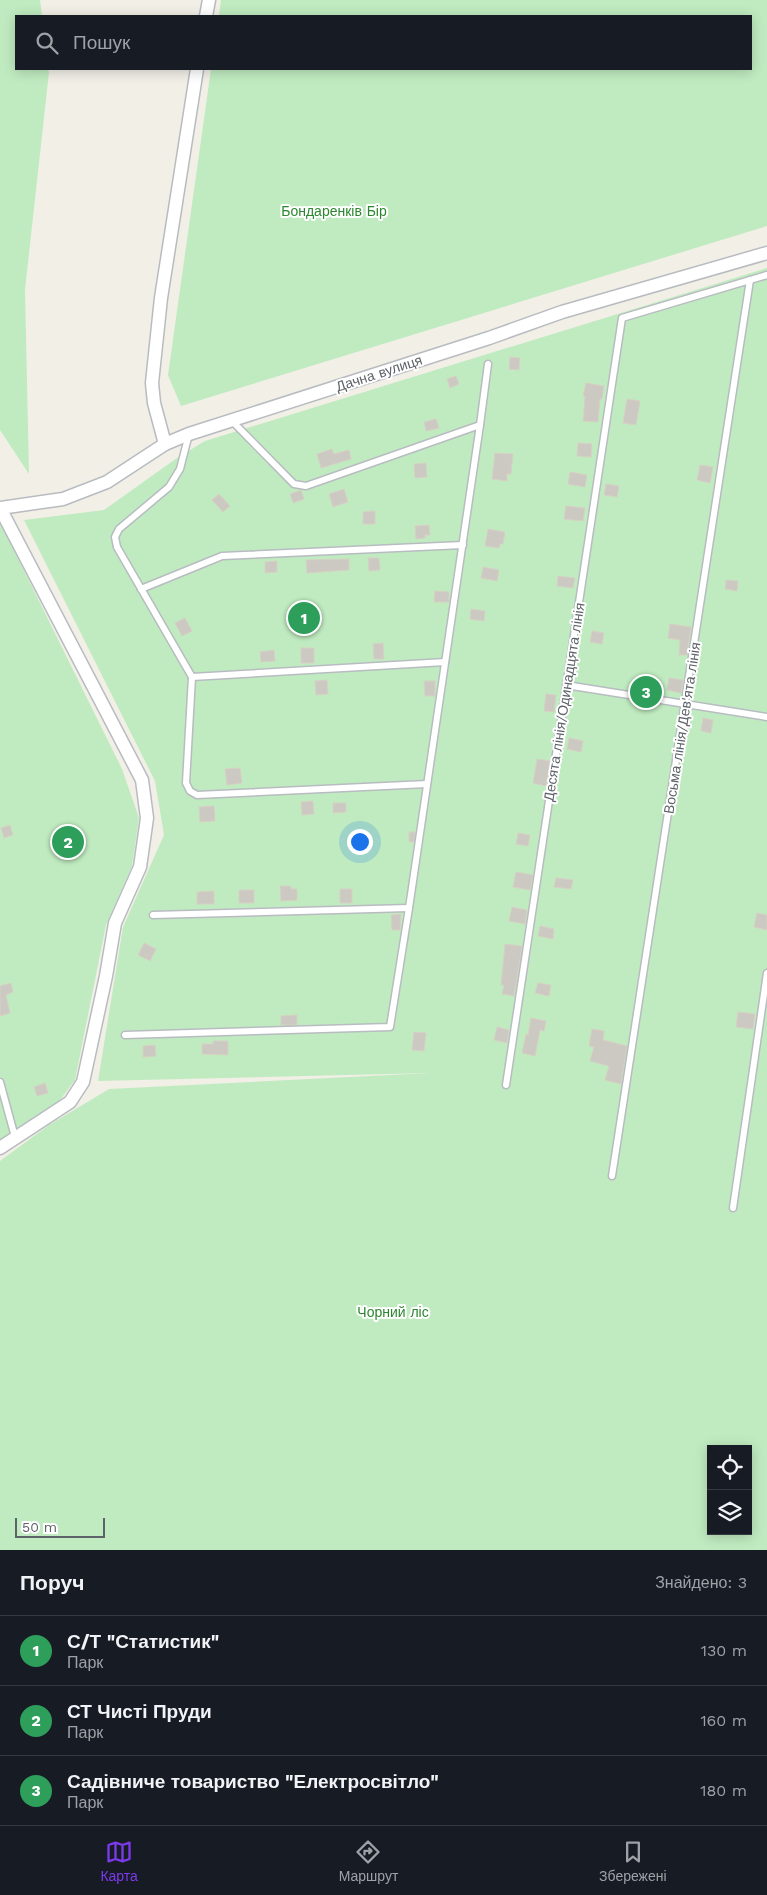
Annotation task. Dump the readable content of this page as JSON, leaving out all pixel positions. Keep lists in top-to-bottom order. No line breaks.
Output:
{"streets":{"street":["Дачна вулиця"],"lane":["Десята лінія/Одинадцята лінія","Восьма лінія/Дев'ята лінія"]},"crossings":[["Десята лінія/Одинадцята лінія","Восьма лінія/Дев'ята лінія"]],"parks":["Бондаренків Бір","Чорний ліс"],"scale_bar":"50 m","page":{"search":"Пошук","pins":["1","3","2"],"scale":"50 m","heading":["Поруч","Знайдено: 3"],"list":[{"mark":"1","name":"С/Т \"Статистик\"","note":"Парк","value":"130 m"},{"mark":"2","name":"СТ Чисті Пруди","note":"Парк","value":"160 m"},{"mark":"3","name":"Садівниче товариство \"Електросвітло\"","note":"Парк","value":"180 m"}],"nav":["Карта","Маршрут","Збережені"]}}
